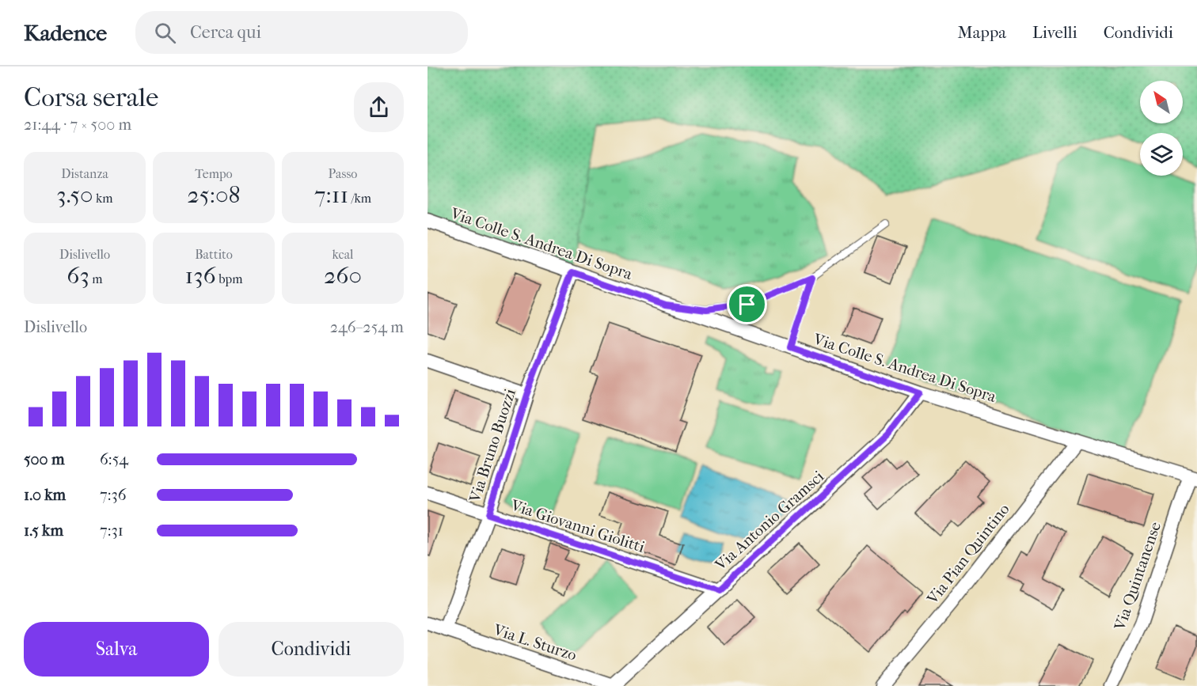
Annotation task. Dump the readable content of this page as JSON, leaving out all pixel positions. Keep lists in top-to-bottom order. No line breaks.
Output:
{"streets":{"street":["Via Colle S. Andrea Di Sopra","Via Bruno Buozzi","Via Antonio Gramsci","Via Giovanni Giolitti","Via Pian Quintino","Via Quintanense","Via L. Sturzo"]},"crossings":[["Via Colle S. Andrea Di Sopra","Via Bruno Buozzi"],["Via Colle S. Andrea Di Sopra","Via Antonio Gramsci"],["Via Colle S. Andrea Di Sopra","Via Pian Quintino"],["Via Colle S. Andrea Di Sopra","Via Quintanense"],["Via Bruno Buozzi","Via Giovanni Giolitti"],["Via Bruno Buozzi","Via L. Sturzo"],["Via Antonio Gramsci","Via Giovanni Giolitti"],["Via Antonio Gramsci","Via L. Sturzo"]],"north":"top left","page":{"header":"Kadence","search":"Cerca qui","nav":["Mappa","Livelli","Condividi"],"heading":["Corsa serale","21:44 · 7 × 500 m"],"stats":[["Distanza","3.50 km"],["Tempo","25:08"],["Passo","7:11 /km"],["Dislivello","63 m"],["Battito","136 bpm"],["kcal","260"]],"chart":["Dislivello","246–254 m"],"list":[{"name":"500 m","note":"6:54"},{"name":"1.0 km","note":"7:36"},{"name":"1.5 km","note":"7:31"}],"buttons":["Salva","Condividi"]}}
